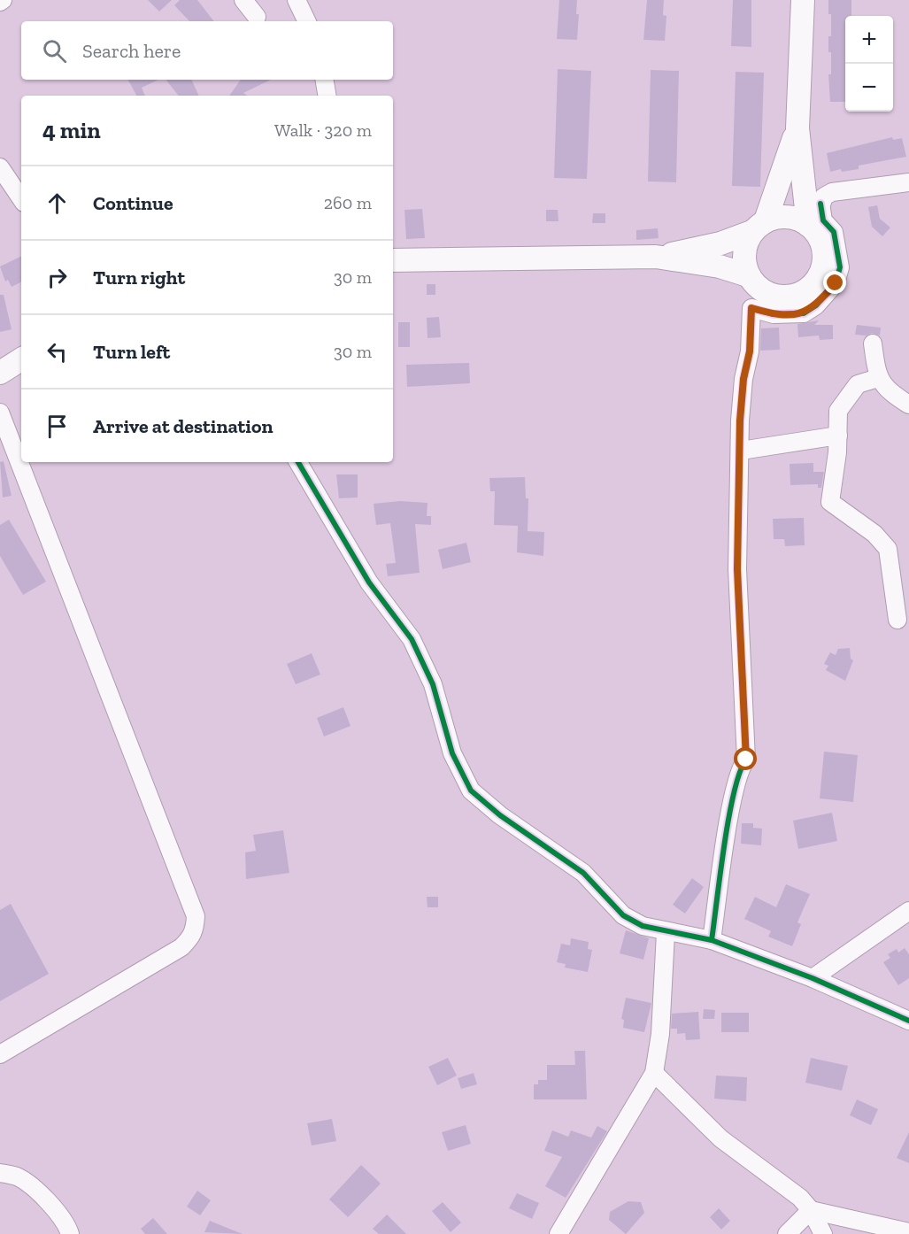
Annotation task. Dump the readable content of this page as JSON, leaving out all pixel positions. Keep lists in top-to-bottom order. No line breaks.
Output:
{"page":{"map_buttons":["+","−"],"search":"Search here","heading":["4 min","Walk · 320 m"],"list":[["Continue","260 m"],["Turn right","30 m"],["Turn left","30 m"],"Arrive at destination"]}}
